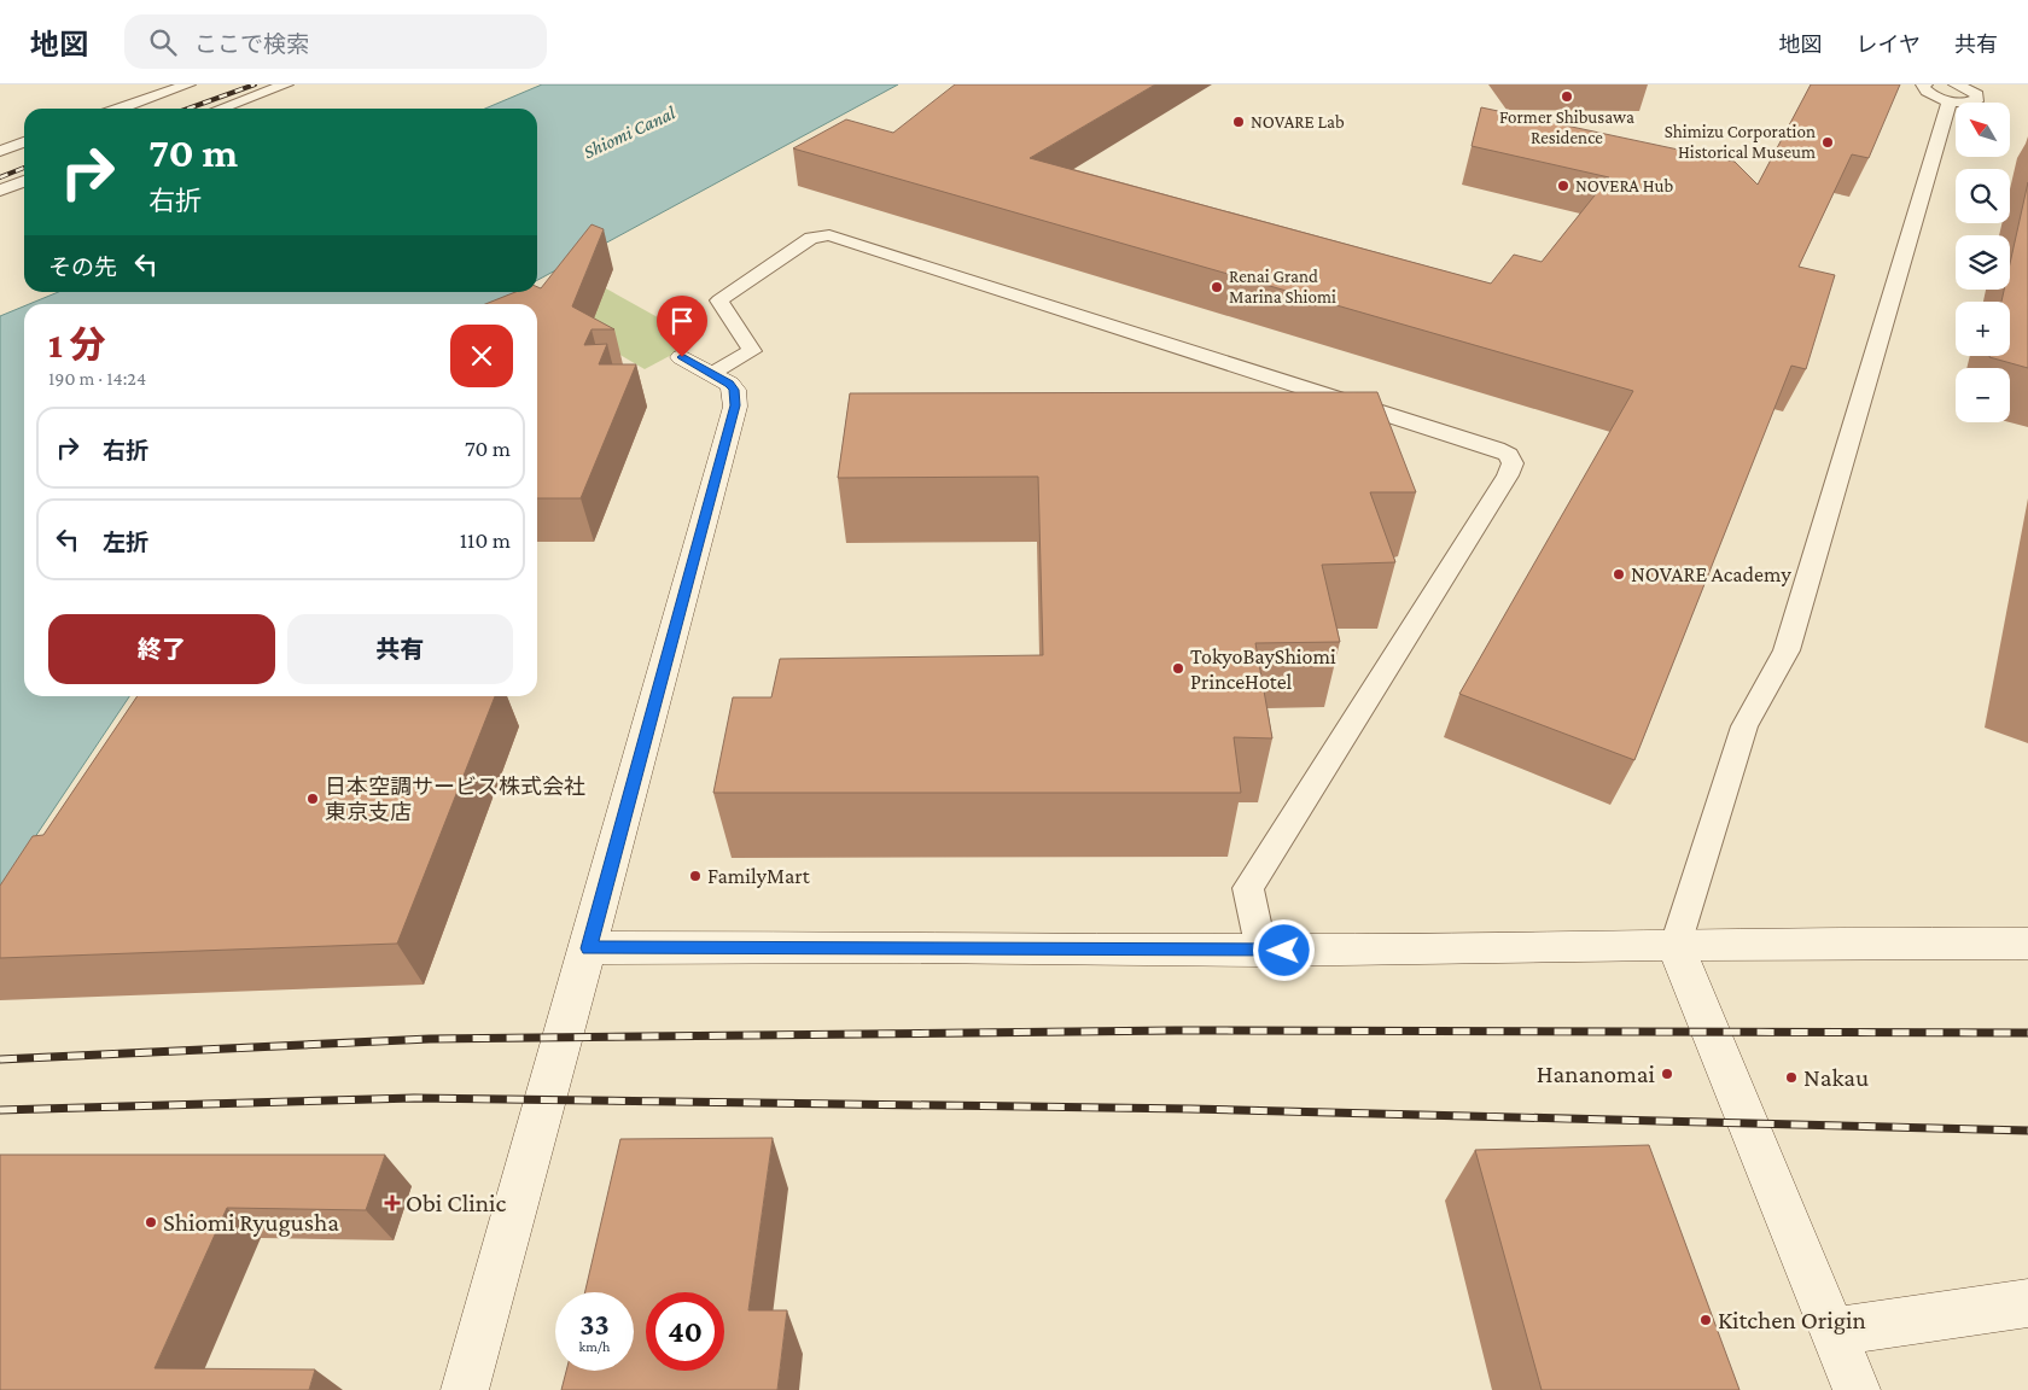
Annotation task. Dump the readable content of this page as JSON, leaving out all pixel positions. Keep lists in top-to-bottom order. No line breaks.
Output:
{"water":["Shiomi Canal"],"places":{"other":["Former Shibusawa Residence","NOVARE Lab","Shimizu Corporation Historical Museum","NOVERA Hub","Renai Grand Marina Shiomi","NOVARE Academy","TokyoBayShiomi PrinceHotel","日本空調サービス株式会社 東京支店","FamilyMart","Hananomai","Nakau","Shiomi Ryugusha","Kitchen Origin"],"health":["Obi Clinic"]},"north":"top left","page":{"header":"地図","search":"ここで検索","nav":["地図","レイヤ","共有"],"map_buttons":["+","−"],"turn":["70 m","右折"],"then":"その先","heading":["1 分","190 m · 14:24"],"list":[{"name":"右折","value":"70 m"},{"name":"左折","value":"110 m"}],"buttons":["終了","共有"],"speed":"33 km/h","limit":"40"}}
